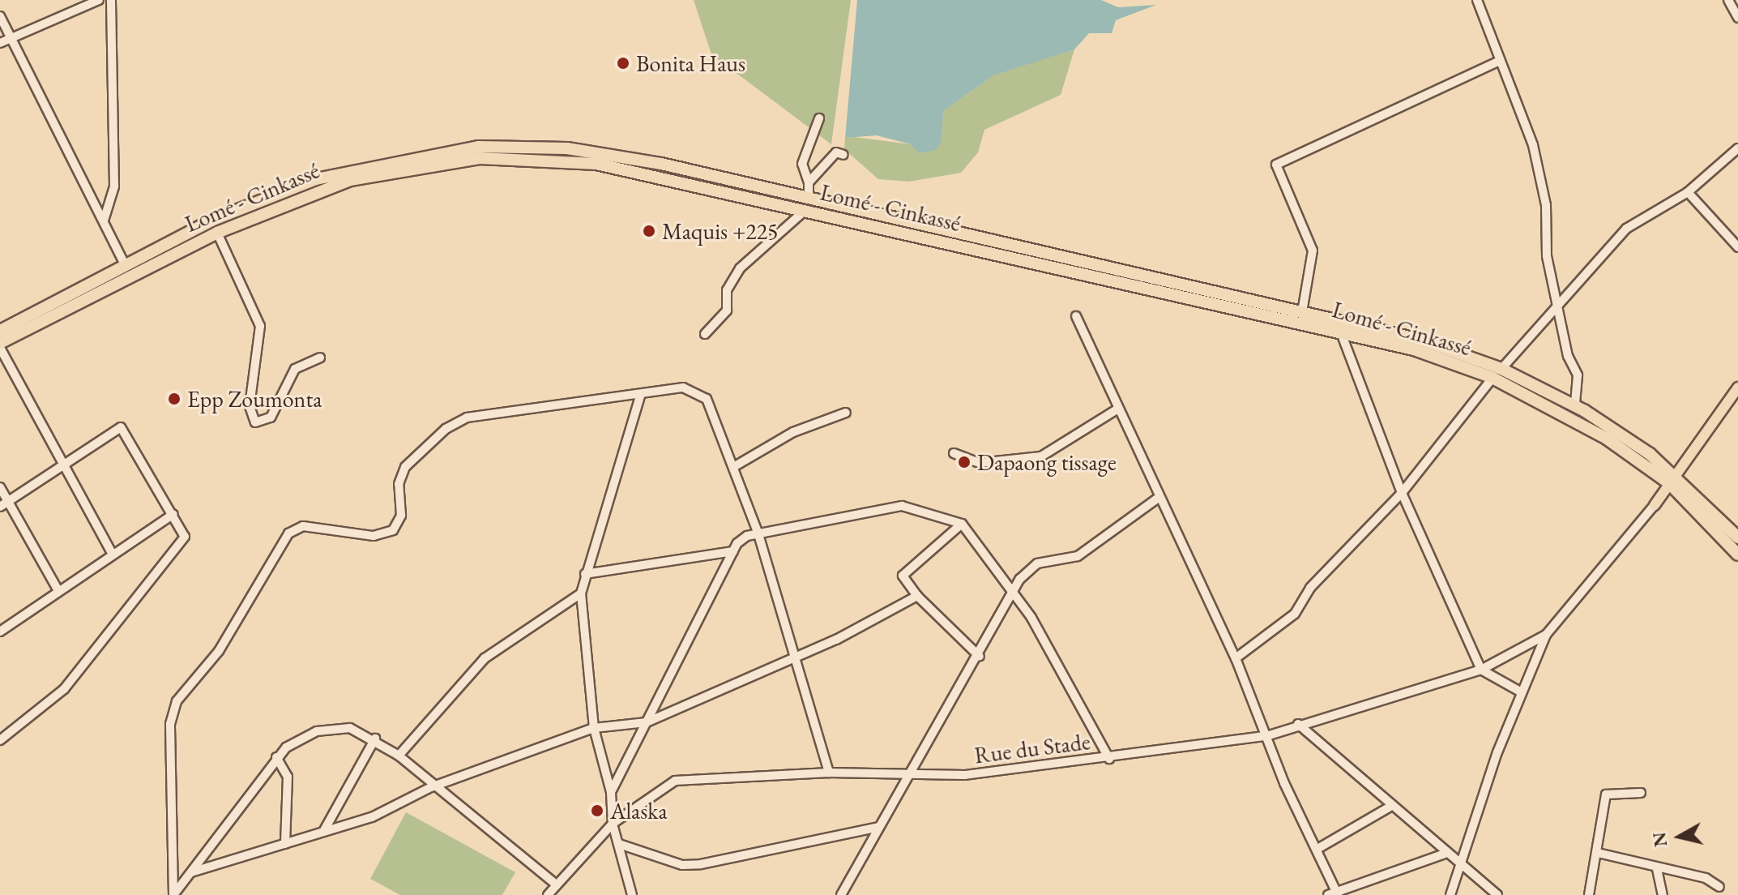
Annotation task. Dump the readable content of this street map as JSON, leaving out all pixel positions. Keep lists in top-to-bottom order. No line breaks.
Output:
{"streets":{"highway":["Lomé - Cinkassé"],"street":["Rue du Stade"]},"places":["Bonita Haus","Maquis +225","Epp Zoumonta","Dapaong tissage","Alaska"],"north":"left"}
